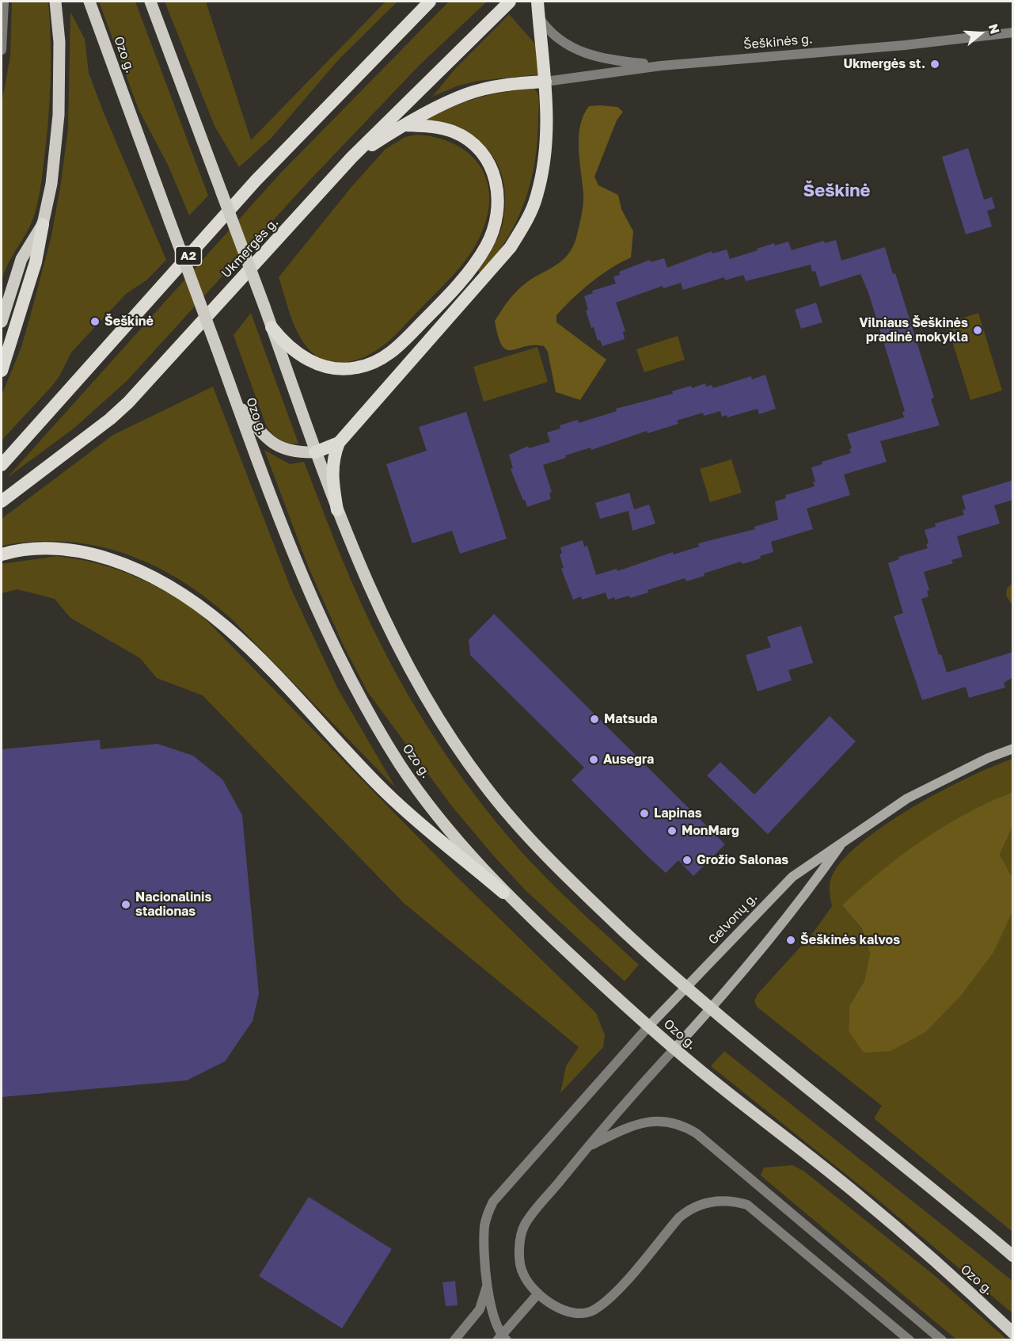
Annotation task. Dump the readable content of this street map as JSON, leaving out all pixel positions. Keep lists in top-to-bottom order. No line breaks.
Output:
{"streets":{"highway":["Ukmergės g.","A2"],"main road":["Ozo g.","Gelvonų g."],"street":["Šeškinės g."]},"crossings":[["Ozo g.","Gelvonų g."]],"districts":["Šeškinė"],"places":["Ukmergės st.","Šeškinė","Vilniaus Šeškinės pradinė mokykla","Matsuda","Ausegra","Lapinas","MonMarg","Grožio Salonas","Nacionalinis stadionas","Šeškinės kalvos"],"north":"right"}
